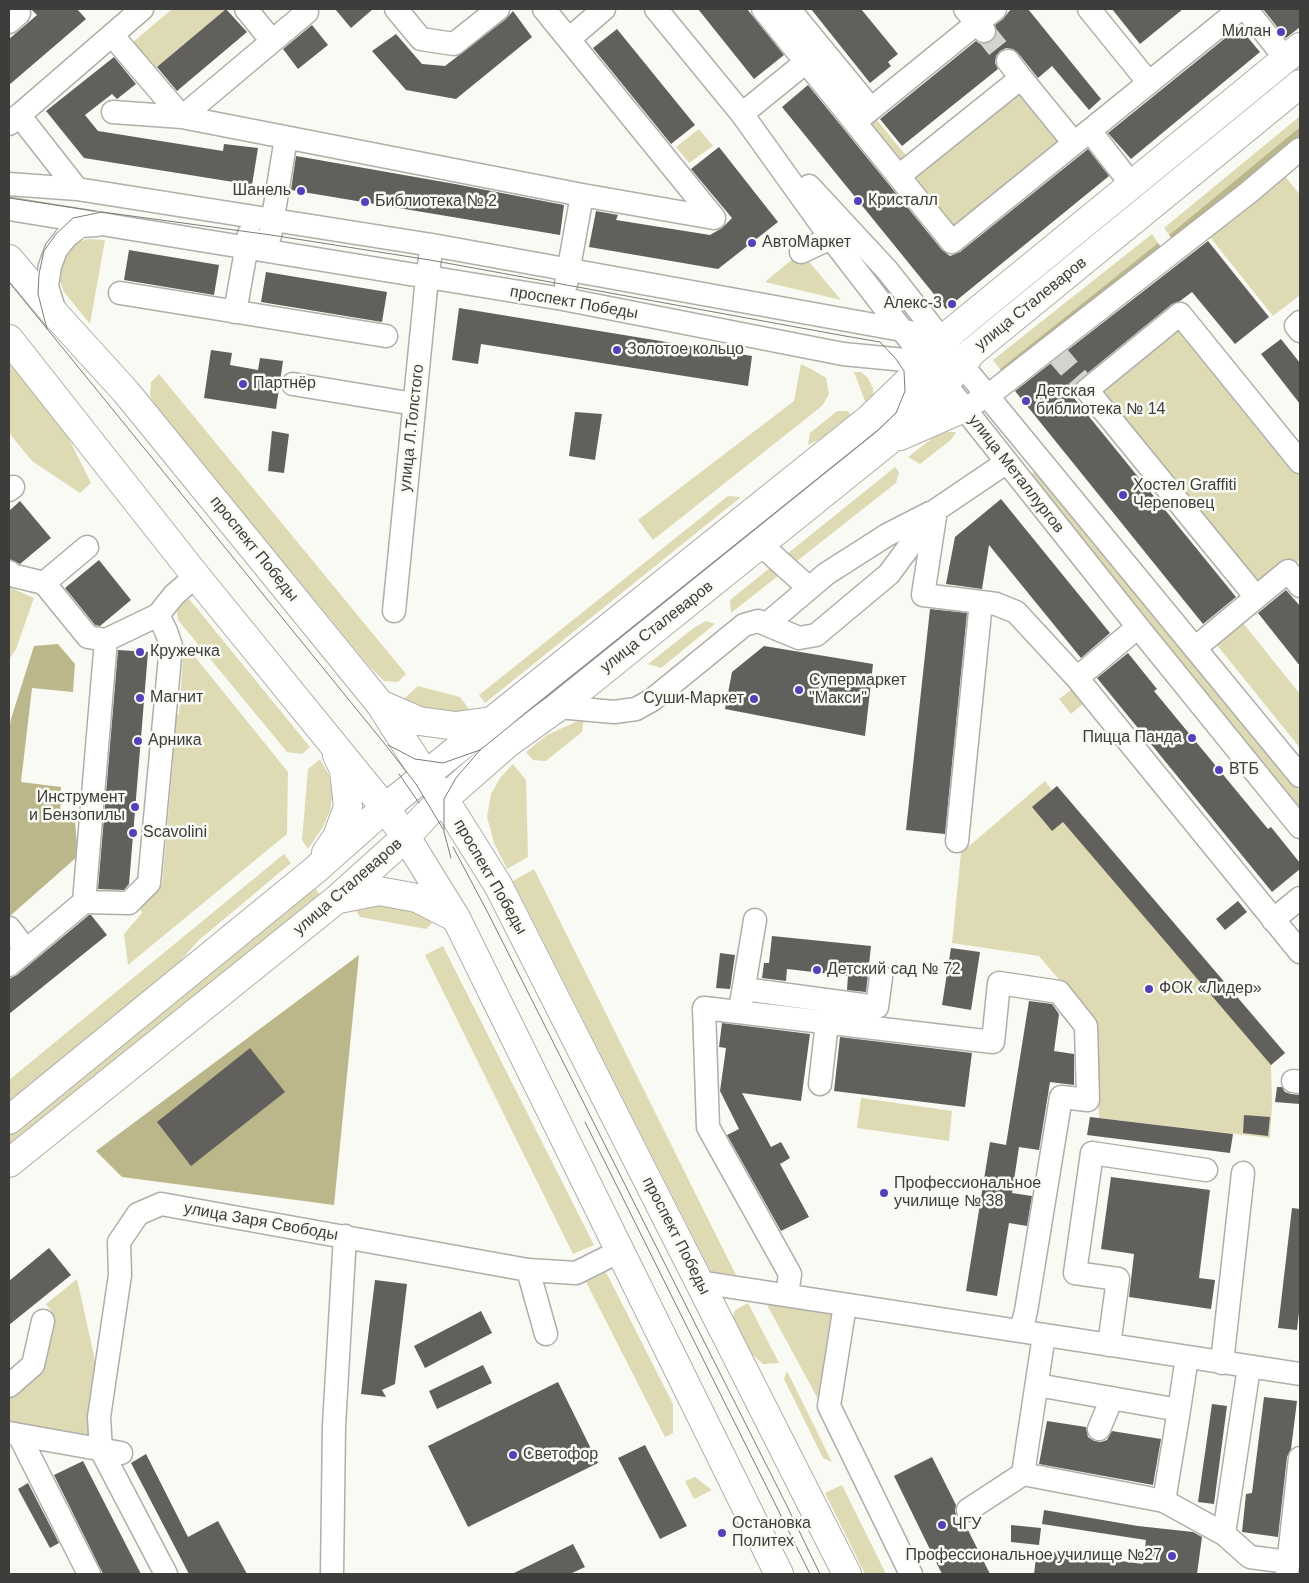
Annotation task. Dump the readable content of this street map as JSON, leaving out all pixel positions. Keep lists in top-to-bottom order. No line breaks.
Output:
{"streets":{"main road":["проспект Победы","улица Сталеваров"],"street":["улица Л.Толстого","улица Металлургов","улица Заря Свободы"]},"crossings":[["проспект Победы","улица Сталеваров"],["проспект Победы","улица Л.Толстого"],["проспект Победы","улица Металлургов"],["улица Сталеваров","улица Металлургов"]],"places":["Милан","Шанель","Кристалл","Библиотека № 2","АвтоМаркет","Алекс-3","Золотое кольцо","Партнёр","Детская библиотека № 14","Хостел Graffiti Череповец","Кружечка","Супермаркет \"Макси\"","Магнит","Суши-Маркет","Пицца Панда","Арника","ВТБ","Инструмент и Бензопилы","Scavolini","Детский сад № 72","ФОК «Лидер»","Профессиональное училище № 38","Светофор","ЧГУ","Остановка Политех","Профессиональное училище №27"]}
